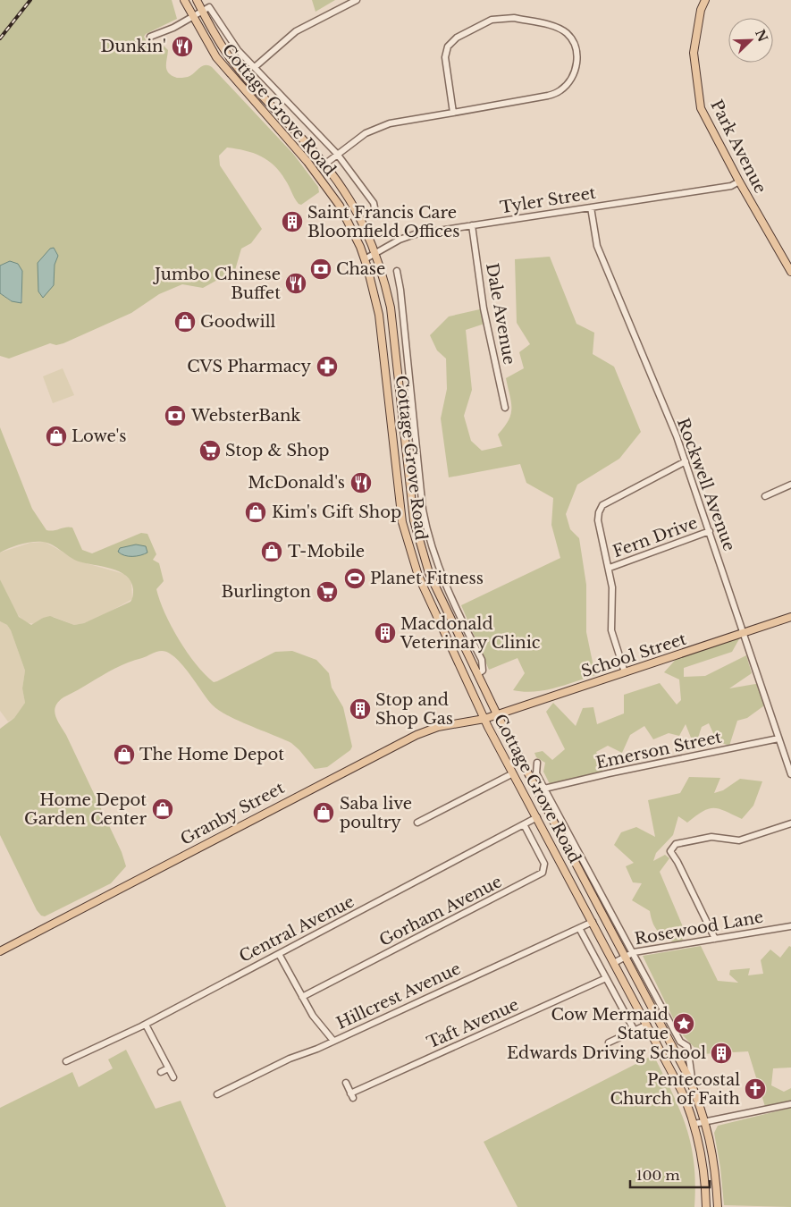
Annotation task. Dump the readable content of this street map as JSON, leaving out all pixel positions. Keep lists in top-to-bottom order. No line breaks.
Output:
{"streets":{"main road":["Cottage Grove Road","Park Avenue","School Street","Granby Street"],"street":["Tyler Street","Dale Avenue","Rockwell Avenue","Fern Drive","Emerson Street","Gorham Avenue","Rosewood Lane","Central Avenue","Hillcrest Avenue","Taft Avenue"]},"crossings":[["Cottage Grove Road","Tyler Street"],["Cottage Grove Road","School Street"],["Cottage Grove Road","Emerson Street"],["Cottage Grove Road","Granby Street"],["Cottage Grove Road","Rosewood Lane"],["Cottage Grove Road","Central Avenue"],["Cottage Grove Road","Hillcrest Avenue"],["Park Avenue","Tyler Street"],["Tyler Street","Dale Avenue"],["Tyler Street","Rockwell Avenue"],["Rockwell Avenue","Fern Drive"],["Rockwell Avenue","School Street"],["Rockwell Avenue","Emerson Street"],["Fern Drive","School Street"],["School Street","Granby Street"],["Gorham Avenue","Central Avenue"]],"places":{"restaurant":["Dunkin'","Jumbo Chinese Buffet","McDonald's"],"building":["Saint Francis Care Bloomfield Offices","Macdonald Veterinary Clinic","Stop and Shop Gas","Edwards Driving School"],"bank":["Chase","WebsterBank"],"shop":["Goodwill","Lowe's","Kim's Gift Shop","T-Mobile","The Home Depot","Home Depot Garden Center","Saba live poultry"],"pharmacy":["CVS Pharmacy"],"supermarket":["Stop & Shop","Burlington"],"sports":["Planet Fitness"],"place":["Cow Mermaid Statue"],"church":["Pentecostal Church of Faith"]},"scale_bar":"100 m","north":"top right"}
